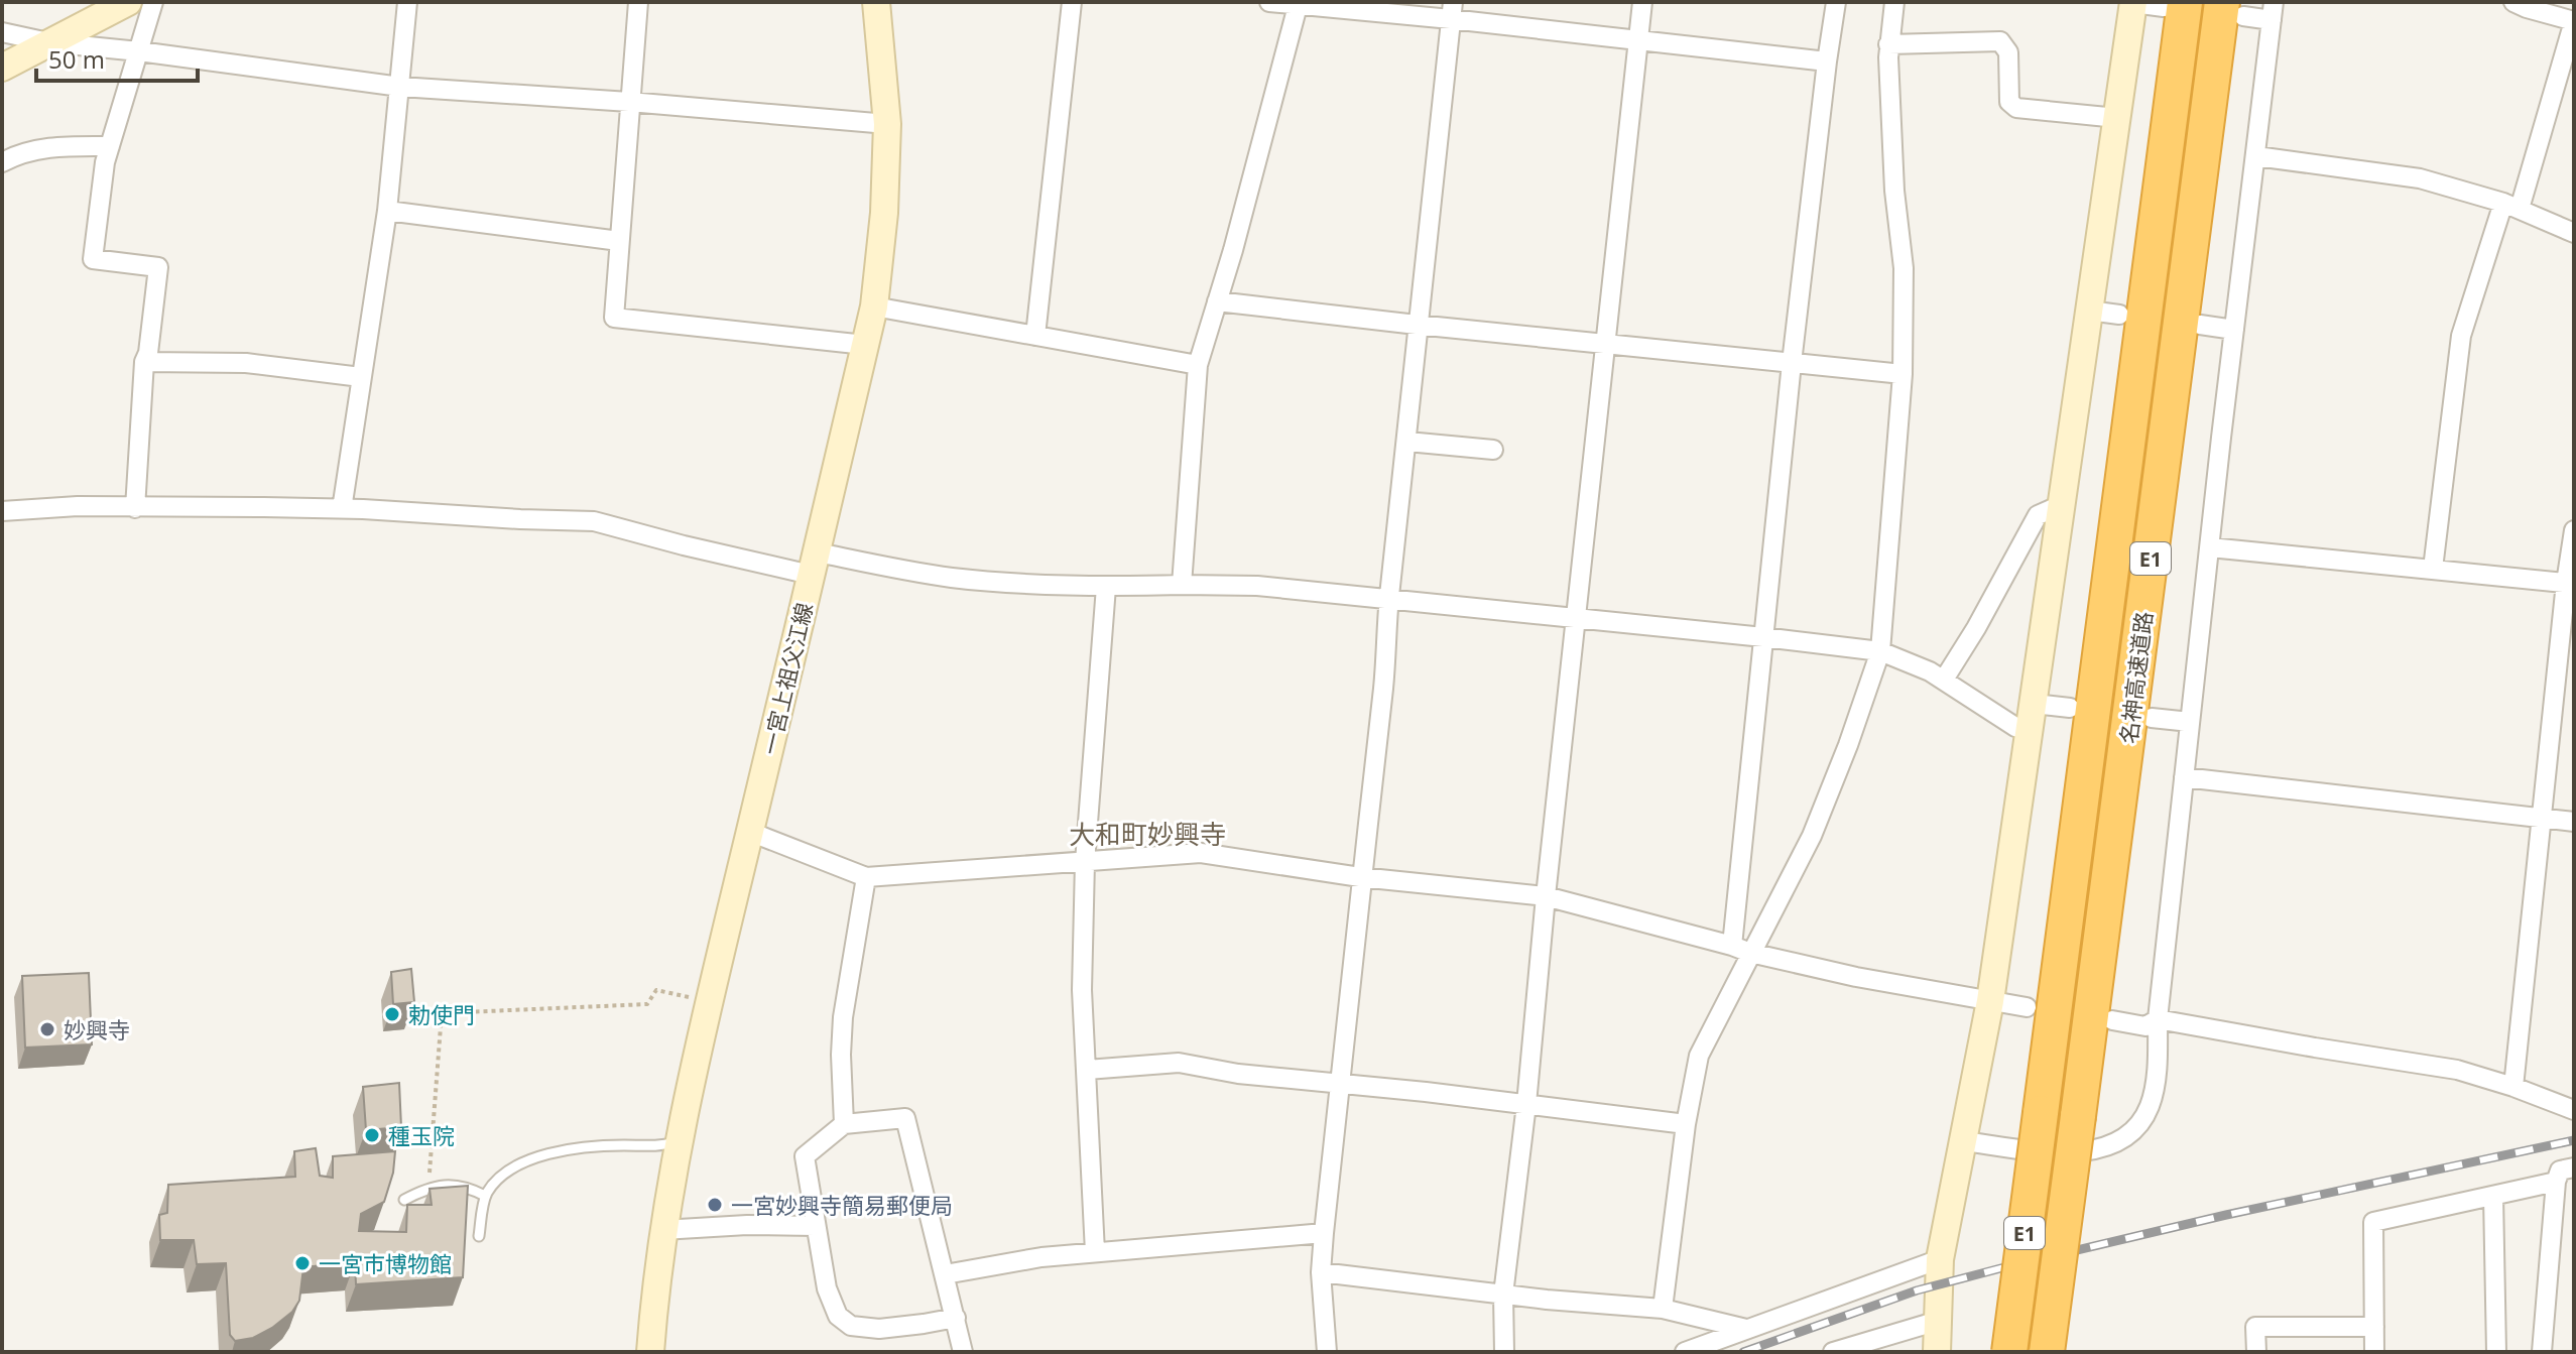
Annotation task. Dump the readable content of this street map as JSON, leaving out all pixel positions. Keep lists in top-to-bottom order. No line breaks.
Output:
{"streets":{"highway":["E1","名神高速道路"],"street":["一宮上祖父江線"]},"districts":["大和町妙興寺"],"places":["勅使門","妙興寺","種玉院","一宮妙興寺簡易郵便局","一宮市博物館"],"scale_bar":"50 m"}
